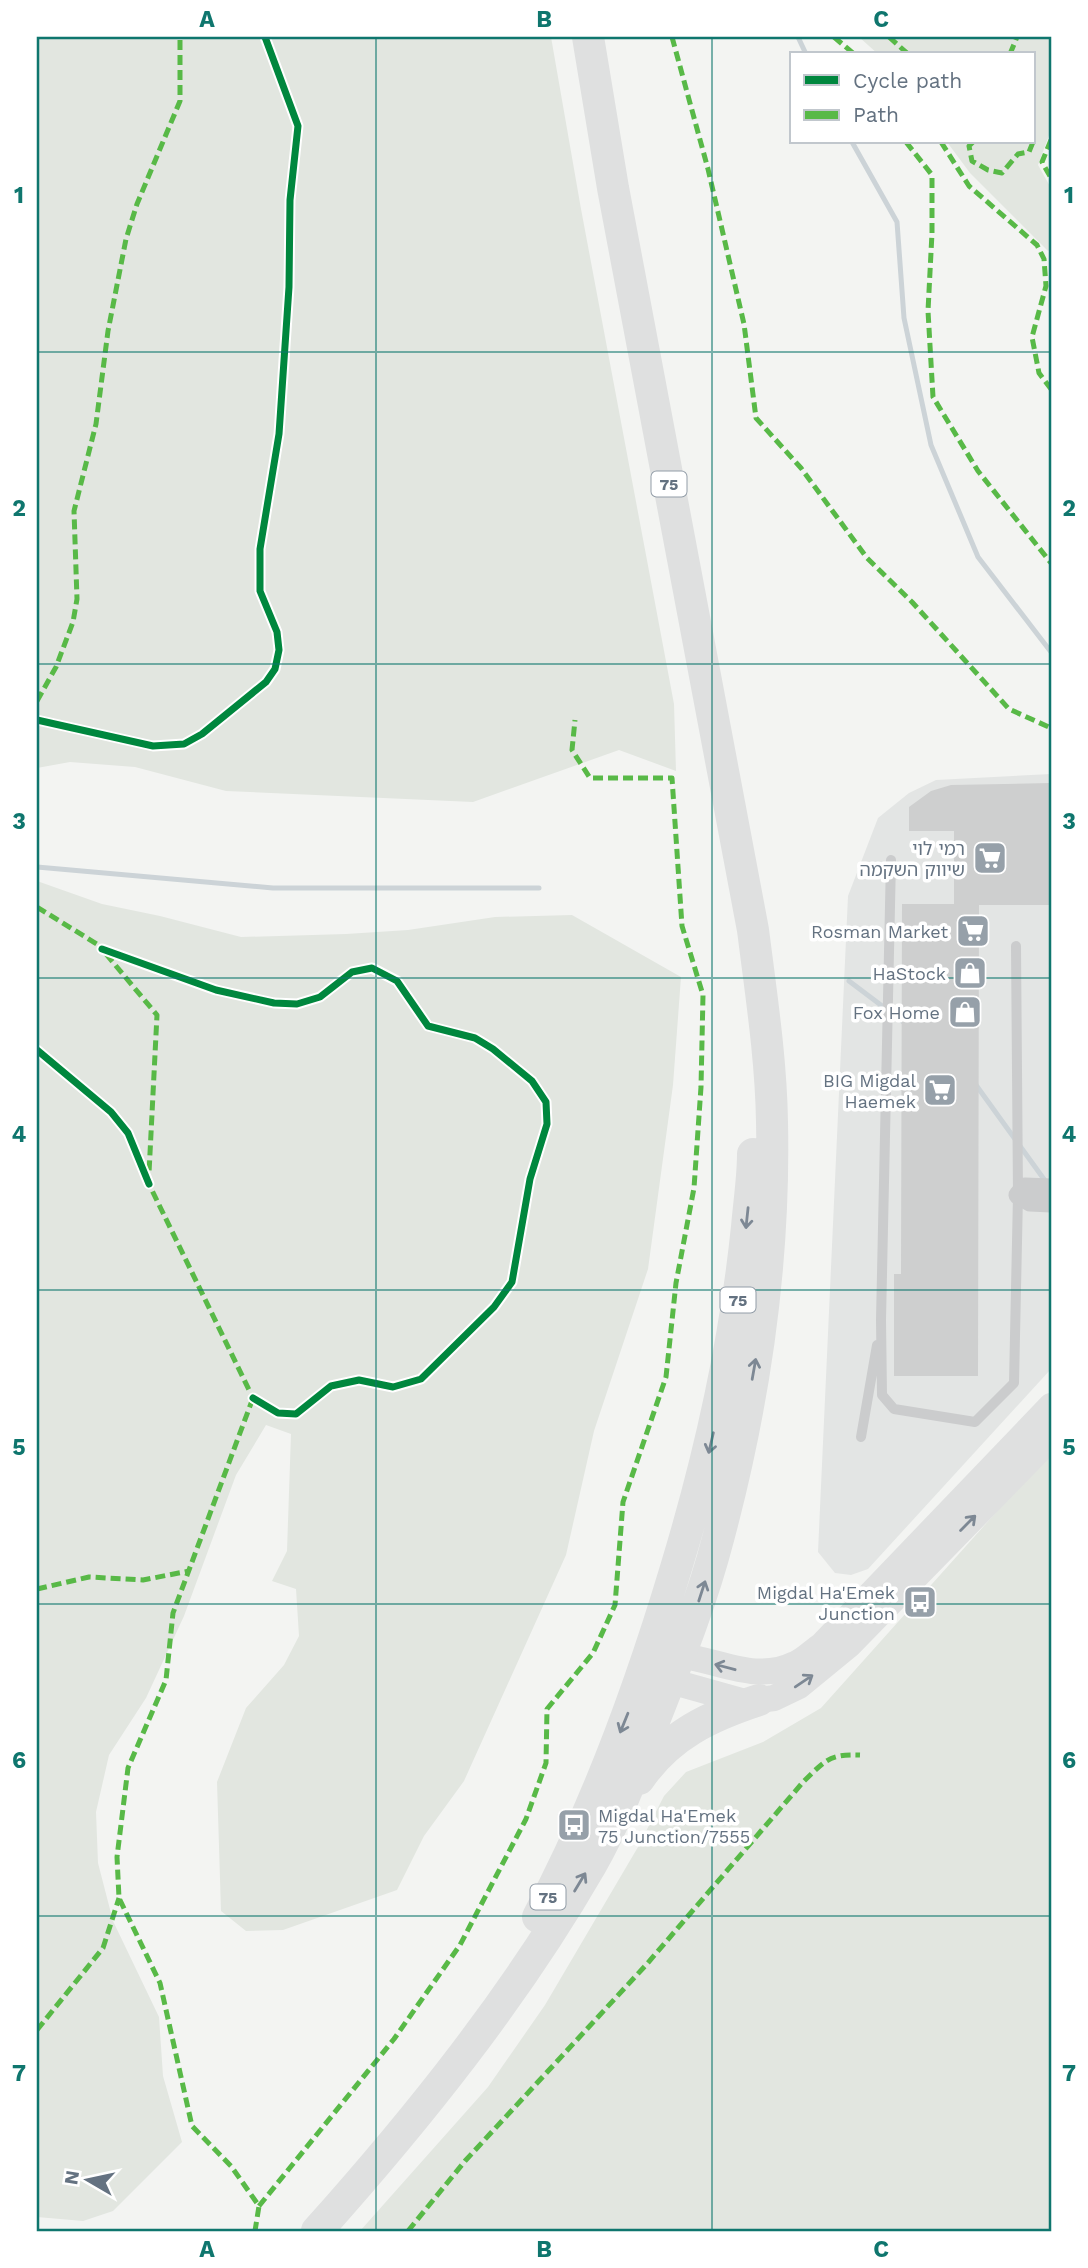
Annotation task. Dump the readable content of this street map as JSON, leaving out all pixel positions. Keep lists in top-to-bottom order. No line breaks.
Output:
{"streets":{"highway":["75"]},"places":{"supermarket":["רמי לוי שיווק השקמה","Rosman Market","BIG Migdal Haemek"],"shop":["HaStock","Fox Home"],"bus stop":["Migdal Ha'Emek Junction","Migdal Ha'Emek 75 Junction/7555"]},"legend":["Cycle path","Path"],"north":"left","grid":{"columns":["A","B","C"],"rows":["1","2","3","4","5","6","7"]}}
